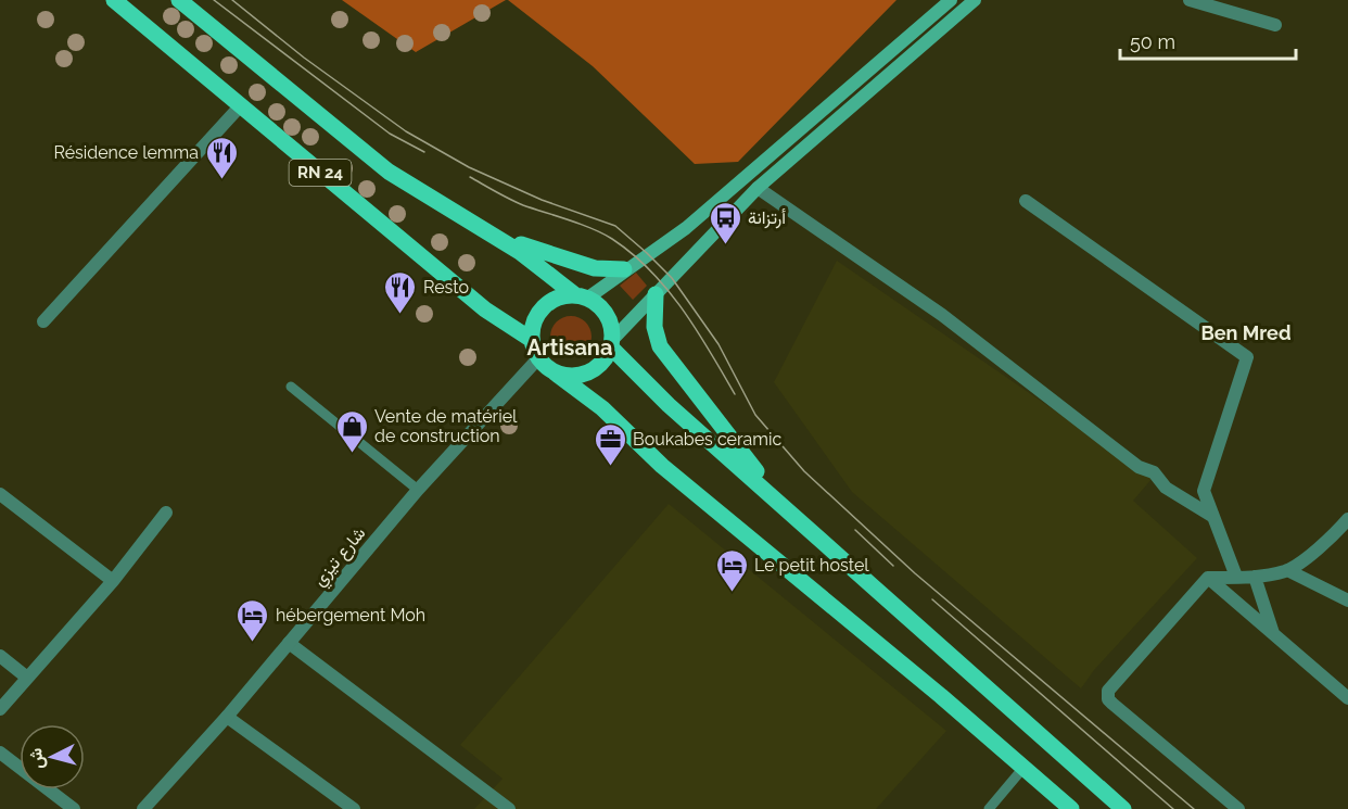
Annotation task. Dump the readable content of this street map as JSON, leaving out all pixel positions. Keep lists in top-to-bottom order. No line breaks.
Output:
{"streets":{"main road":["RN 24"],"street":["شارع تيزي"]},"crossings":[["RN 24","شارع تيزي"]],"districts":["Ben Mred","Artisana"],"places":{"restaurant":["Résidence lemma","Resto"],"bus stop":["أرتزانة"],"shop":["Vente de matériel de construction"],"office":["Boukabes ceramic"],"hotel":["Le petit hostel","hébergement Moh"]},"scale_bar":"50 m","north":"left"}
